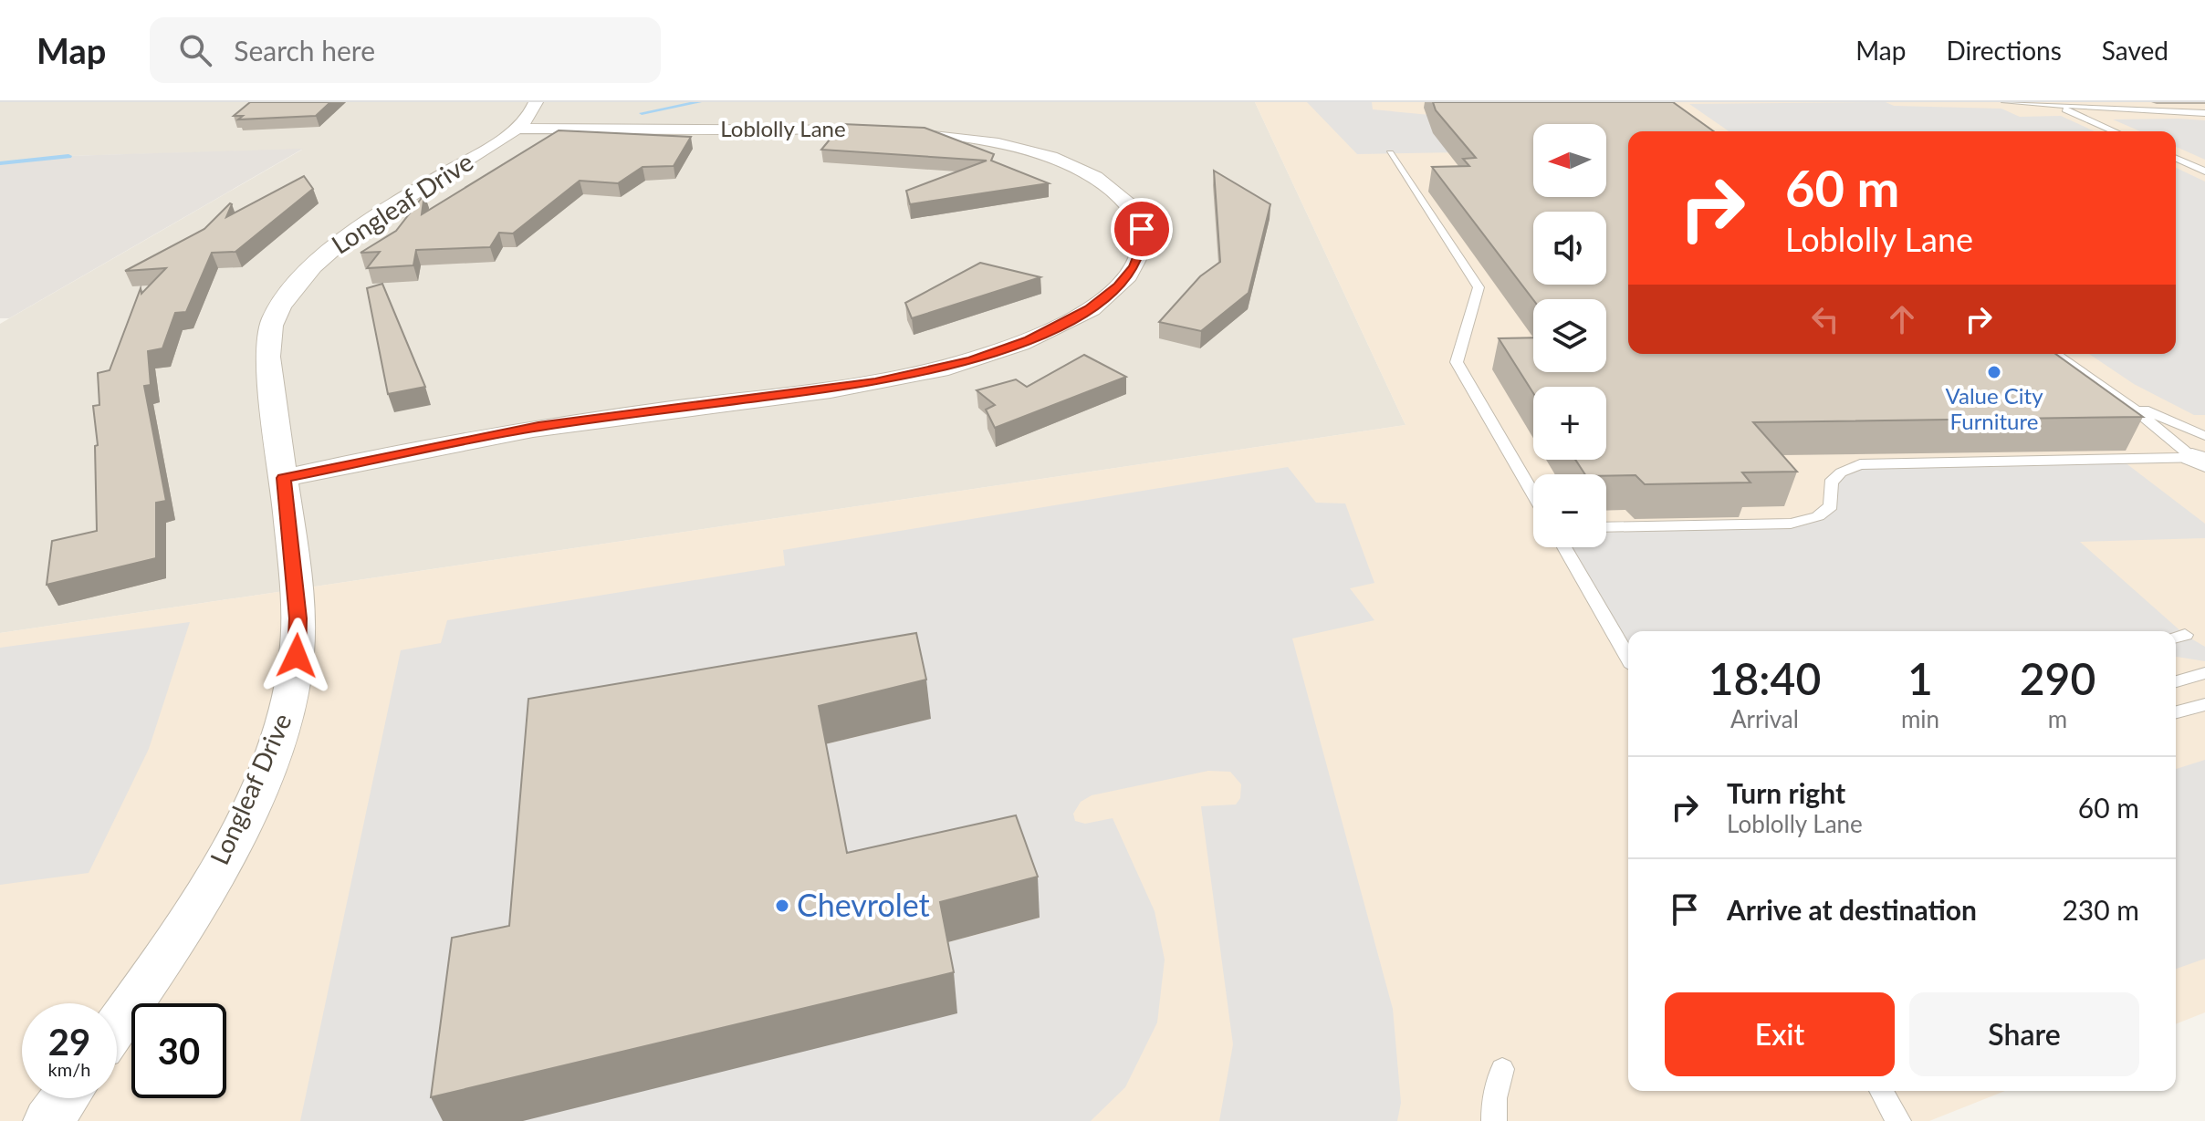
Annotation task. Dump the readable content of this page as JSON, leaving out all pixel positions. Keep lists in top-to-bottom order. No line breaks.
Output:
{"streets":{"street":["Loblolly Lane","Longleaf Drive"]},"crossings":[["Loblolly Lane","Longleaf Drive"]],"places":["Value City Furniture","Chevrolet"],"north":"left","page":{"header":"Map","search":"Search here","nav":["Map","Directions","Saved"],"map_buttons":["+","−"],"turn":["60 m","Loblolly Lane"],"eta":["18:40","Arrival","1","min","290","m"],"list":[{"name":"Turn right","note":"Loblolly Lane","value":"60 m"},{"name":"Arrive at destination","value":"230 m"}],"buttons":["Exit","Share"],"speed":"29 km/h","limit":"30"}}
